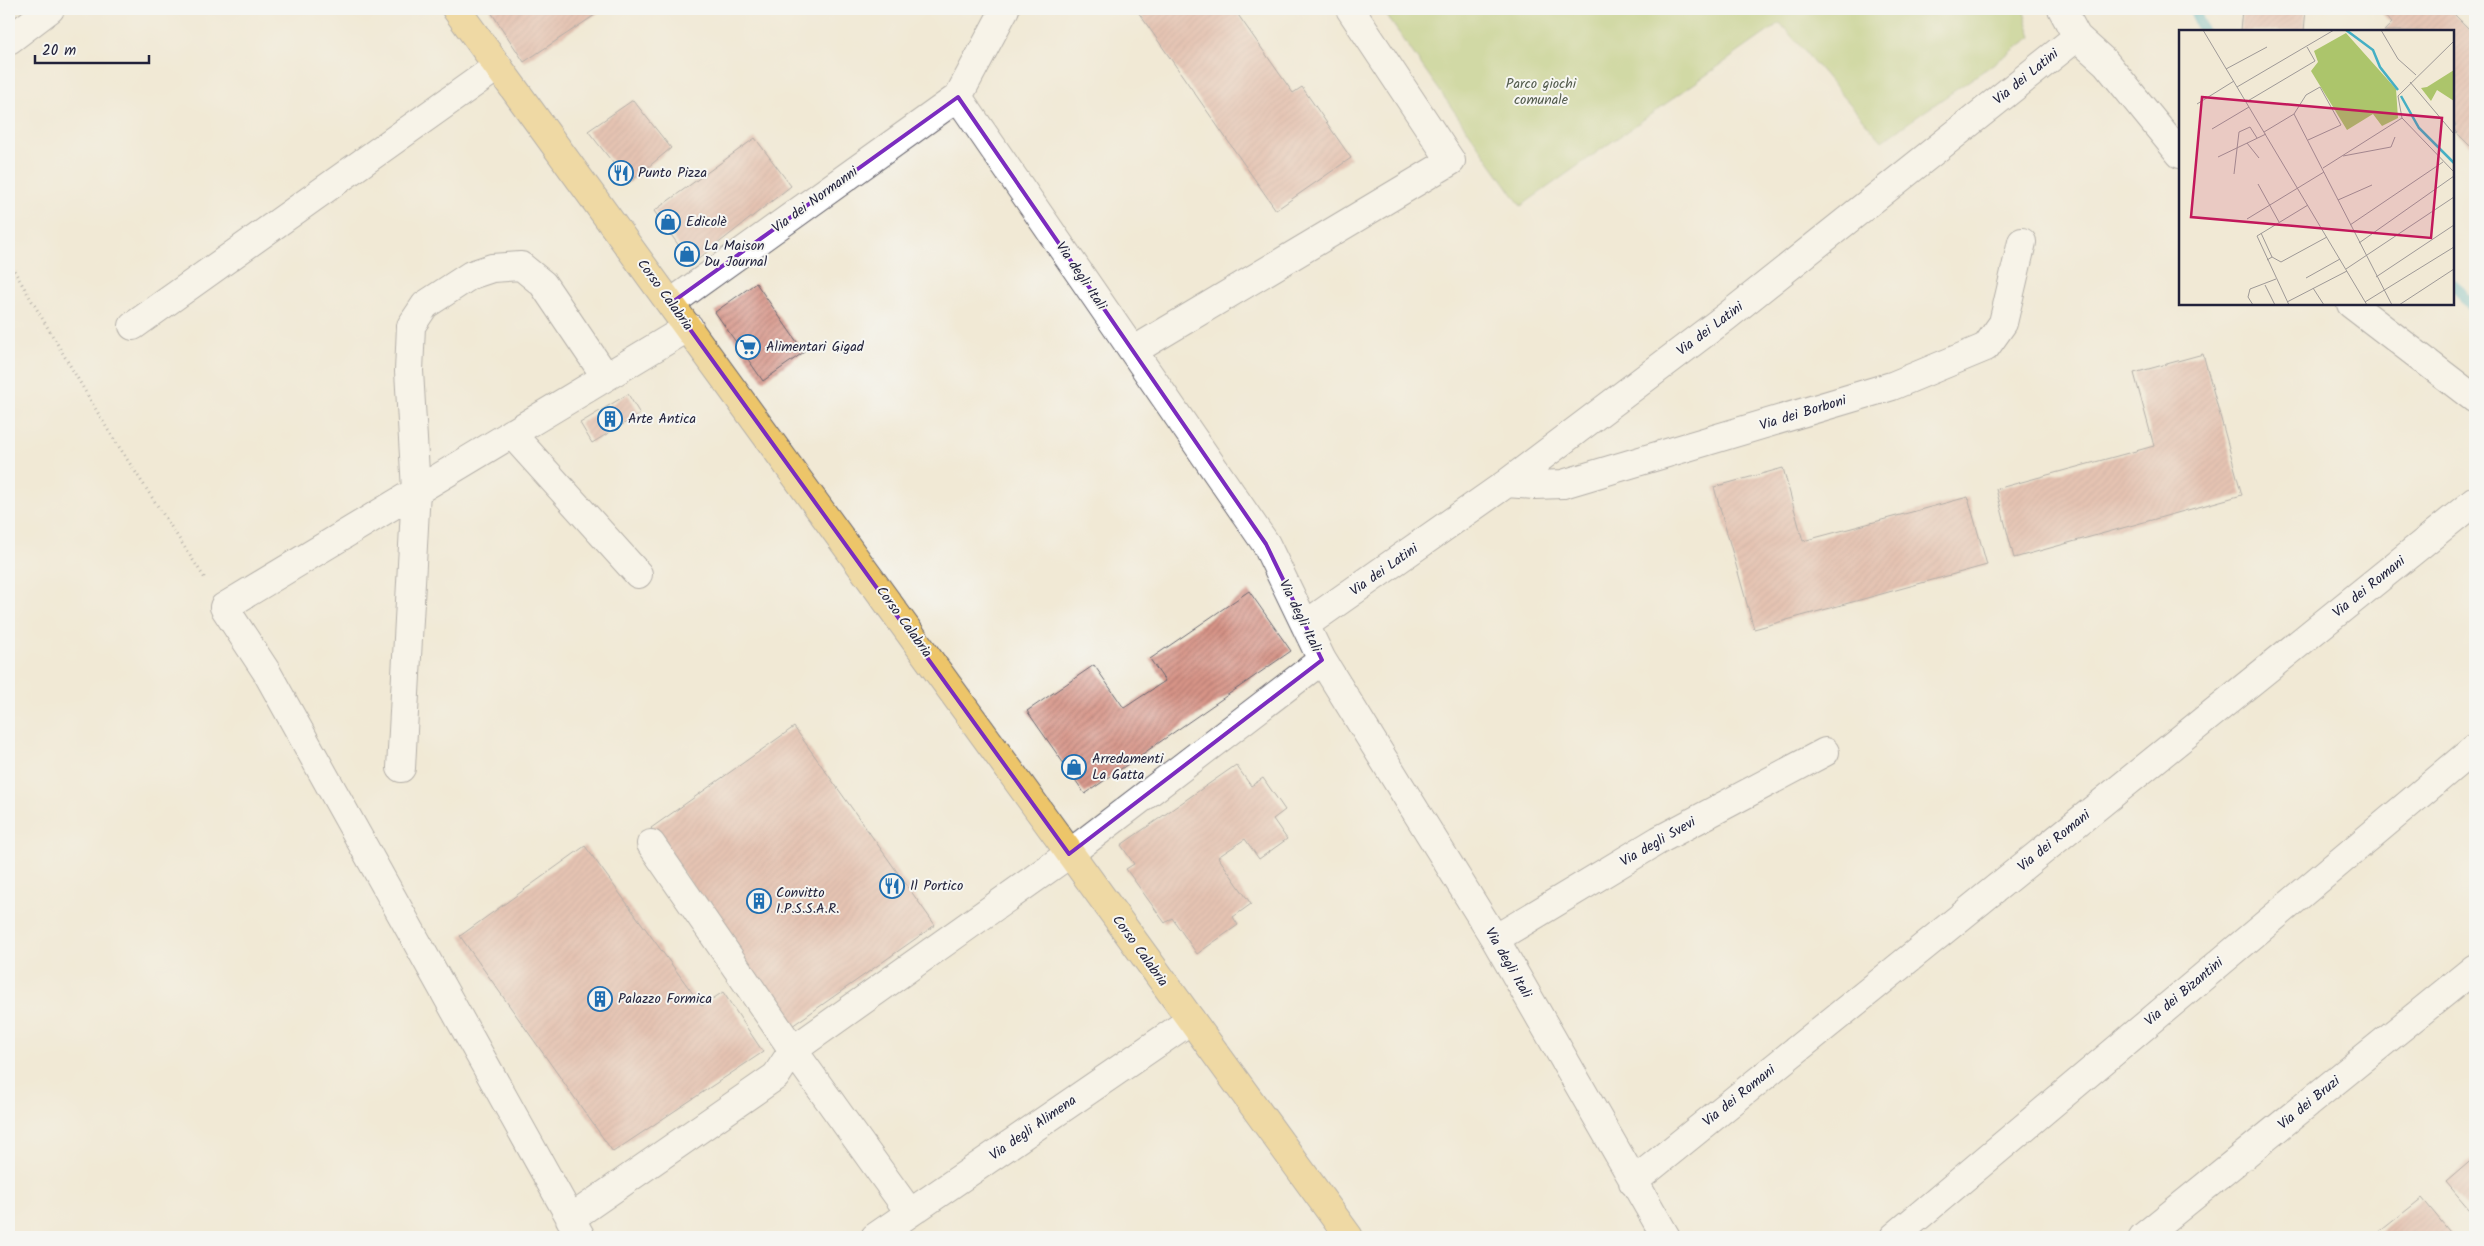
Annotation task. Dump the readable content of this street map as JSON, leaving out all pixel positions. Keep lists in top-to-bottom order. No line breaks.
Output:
{"streets":{"main road":["Corso Calabria"],"street":["Via dei Latini","Via dei Normanni","Via degli Itali","Via dei Borboni","Via dei Romani","Via degli Svevi","Via dei Bizantini","Via dei Bruzi","Via degli Alimena"]},"crossings":[["Via dei Latini","Via degli Itali"],["Via dei Latini","Via dei Borboni"],["Via dei Normanni","Via degli Itali"],["Via dei Normanni","Corso Calabria"],["Via degli Itali","Via dei Romani"],["Via degli Itali","Via degli Svevi"],["Corso Calabria","Via degli Alimena"]],"parks":["Parco giochi comunale"],"places":{"restaurant":["Punto Pizza","Il Portico"],"shop":["Edicolè","La Maison Du Journal","Arredamenti La Gatta"],"supermarket":["Alimentari Gigad"],"building":["Arte Antica","Convitto I.P.S.S.A.R.","Palazzo Formica"]},"scale_bar":"20 m"}
